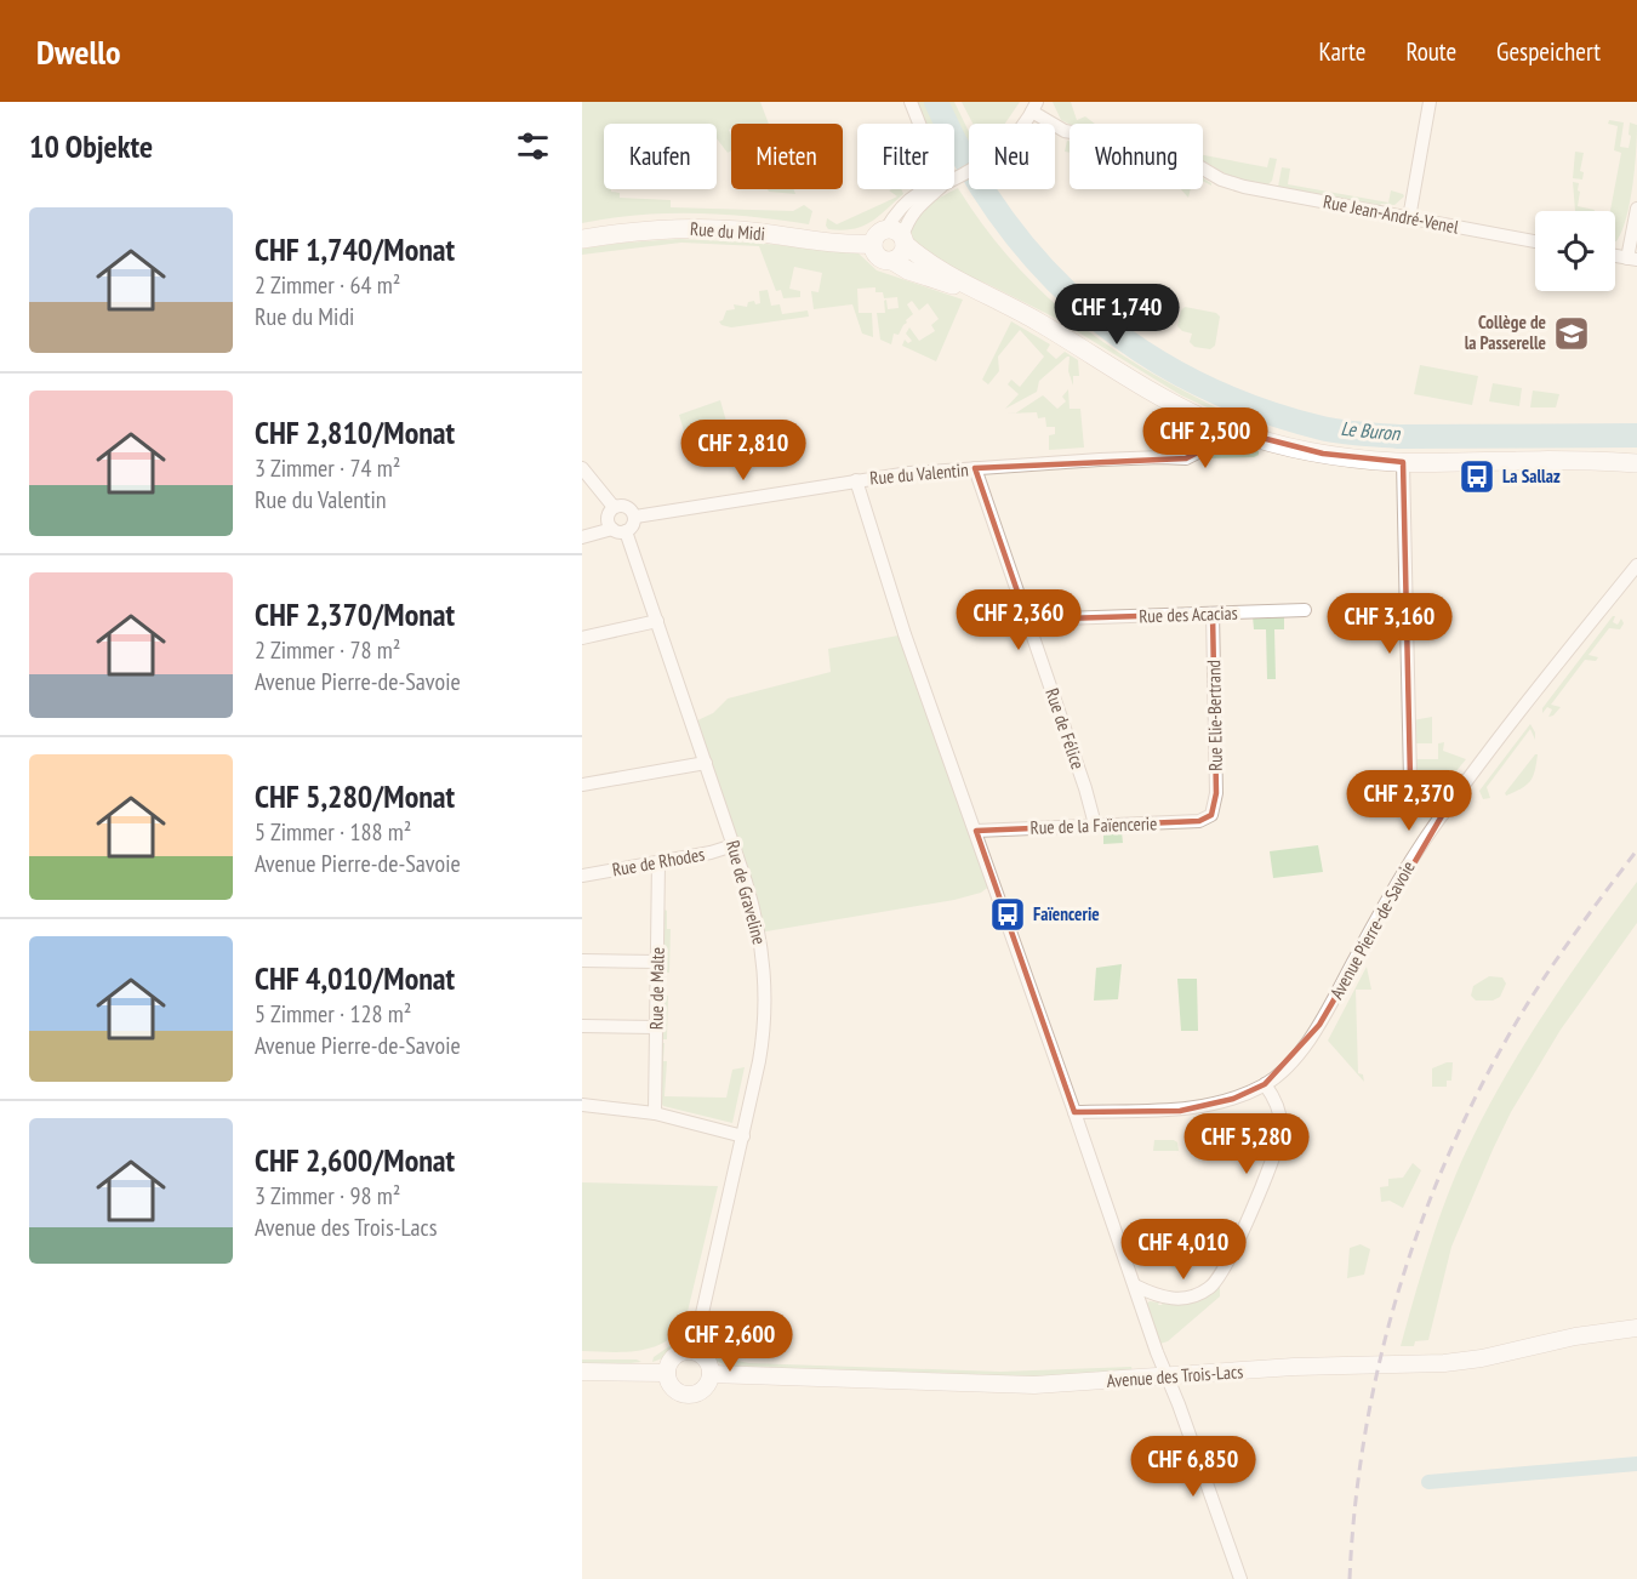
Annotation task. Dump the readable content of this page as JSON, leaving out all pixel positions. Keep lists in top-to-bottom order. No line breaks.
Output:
{"streets":{"main road":["Rue du Midi"],"street":["Rue Jean-André-Venel","Rue du Valentin","Rue des Acacias","Rue Elie-Bertrand","Rue de Félice","Rue de la Faïencerie","Rue de Rhodes","Rue de Graveline","Avenue Pierre-de-Savoie","Rue de Malte","Avenue des Trois-Lacs"]},"crossings":[["Rue du Valentin","Rue de Félice"],["Rue du Valentin","Rue de Graveline"],["Rue des Acacias","Rue Elie-Bertrand"],["Rue des Acacias","Rue de Félice"],["Rue Elie-Bertrand","Rue de la Faïencerie"],["Rue de Félice","Rue de la Faïencerie"],["Rue de Rhodes","Rue de Graveline"],["Rue de Rhodes","Rue de Malte"],["Rue de Graveline","Avenue des Trois-Lacs"]],"water":["Le Buron"],"places":{"school or university":["Collège de la Passerelle"],"bus stop":["La Sallaz","Faïencerie"]},"page":{"header":"Dwello","nav":["Karte","Route","Gespeichert"],"heading":"10 Objekte","chip":["Kaufen","Mieten","Filter","Neu","Wohnung"],"list":[{"name":"CHF 1,740/Monat","note":"2 Zimmer · 64 m² · Rue du Midi"},{"name":"CHF 2,810/Monat","note":"3 Zimmer · 74 m² · Rue du Valentin"},{"name":"CHF 2,370/Monat","note":"2 Zimmer · 78 m² · Avenue Pierre-de-Savoie"},{"name":"CHF 5,280/Monat","note":"5 Zimmer · 188 m² · Avenue Pierre-de-Savoie"},{"name":"CHF 4,010/Monat","note":"5 Zimmer · 128 m² · Avenue Pierre-de-Savoie"},{"name":"CHF 2,600/Monat","note":"3 Zimmer · 98 m² · Avenue des Trois-Lacs"}],"price":["CHF 1,740","CHF 2,500","CHF 2,810","CHF 2,360","CHF 3,160","CHF 2,370","CHF 5,280","CHF 4,010","CHF 2,600","CHF 6,850"]}}
